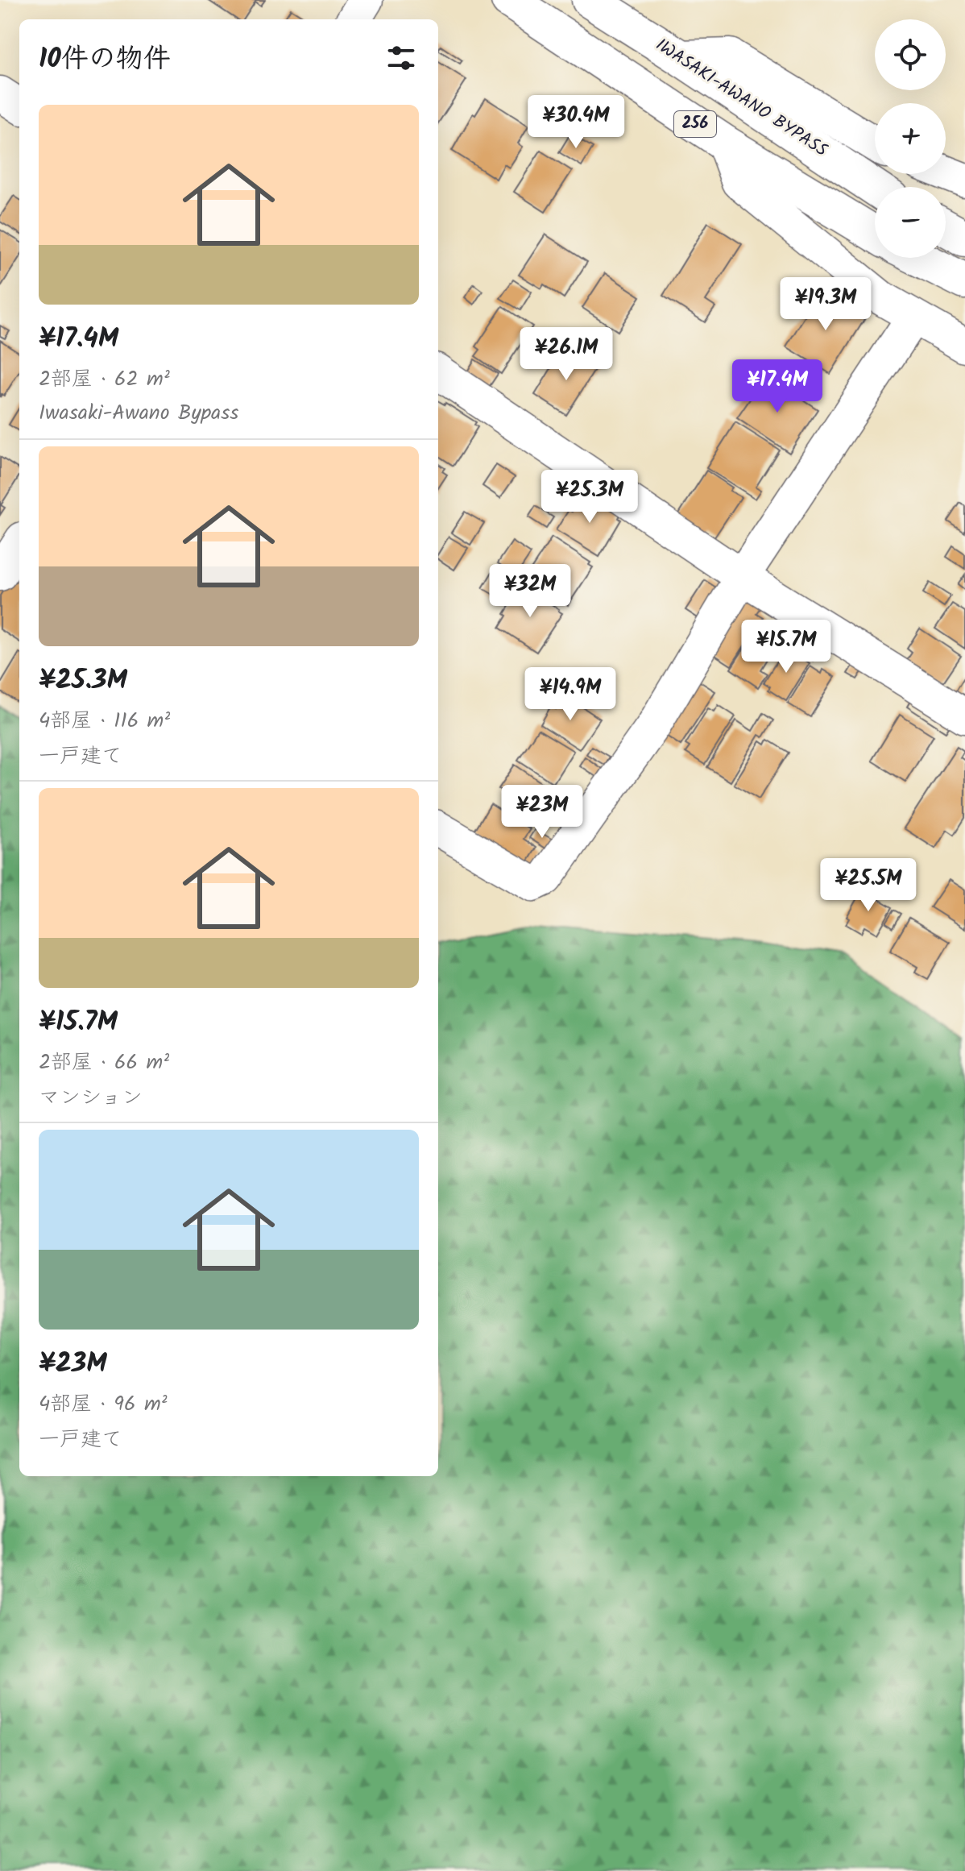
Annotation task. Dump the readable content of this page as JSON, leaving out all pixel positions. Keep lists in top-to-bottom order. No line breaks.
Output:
{"streets":{"highway":["IWASAKI-AWANO BYPASS","256"]},"page":{"map_buttons":["+","−"],"heading":"10件の物件","price":["¥30.4M","¥19.3M","¥26.1M","¥17.4M","¥25.3M","¥32M","¥15.7M","¥14.9M","¥23M","¥25.5M"],"list":[{"name":"¥17.4M","note":"2部屋 · 62 m² · Iwasaki-Awano Bypass"},{"name":"¥25.3M","note":"4部屋 · 116 m² · 一戸建て"},{"name":"¥15.7M","note":"2部屋 · 66 m² · マンション"},{"name":"¥23M","note":"4部屋 · 96 m² · 一戸建て"}]}}
